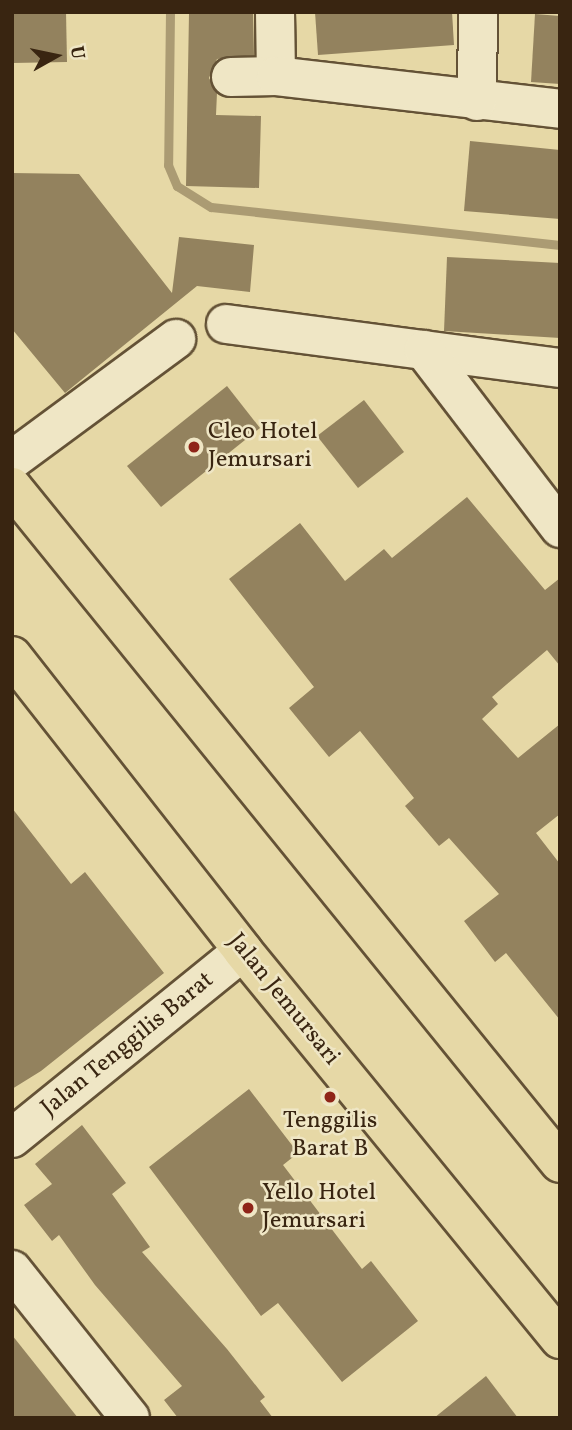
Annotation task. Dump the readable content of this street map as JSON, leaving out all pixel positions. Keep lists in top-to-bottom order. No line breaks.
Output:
{"streets":{"main road":["Jalan Jemursari"],"street":["Jalan Tenggilis Barat"]},"crossings":[["Jalan Jemursari","Jalan Tenggilis Barat"]],"places":["Cleo Hotel Jemursari","Tenggilis Barat B","Yello Hotel Jemursari"],"north":"right"}
